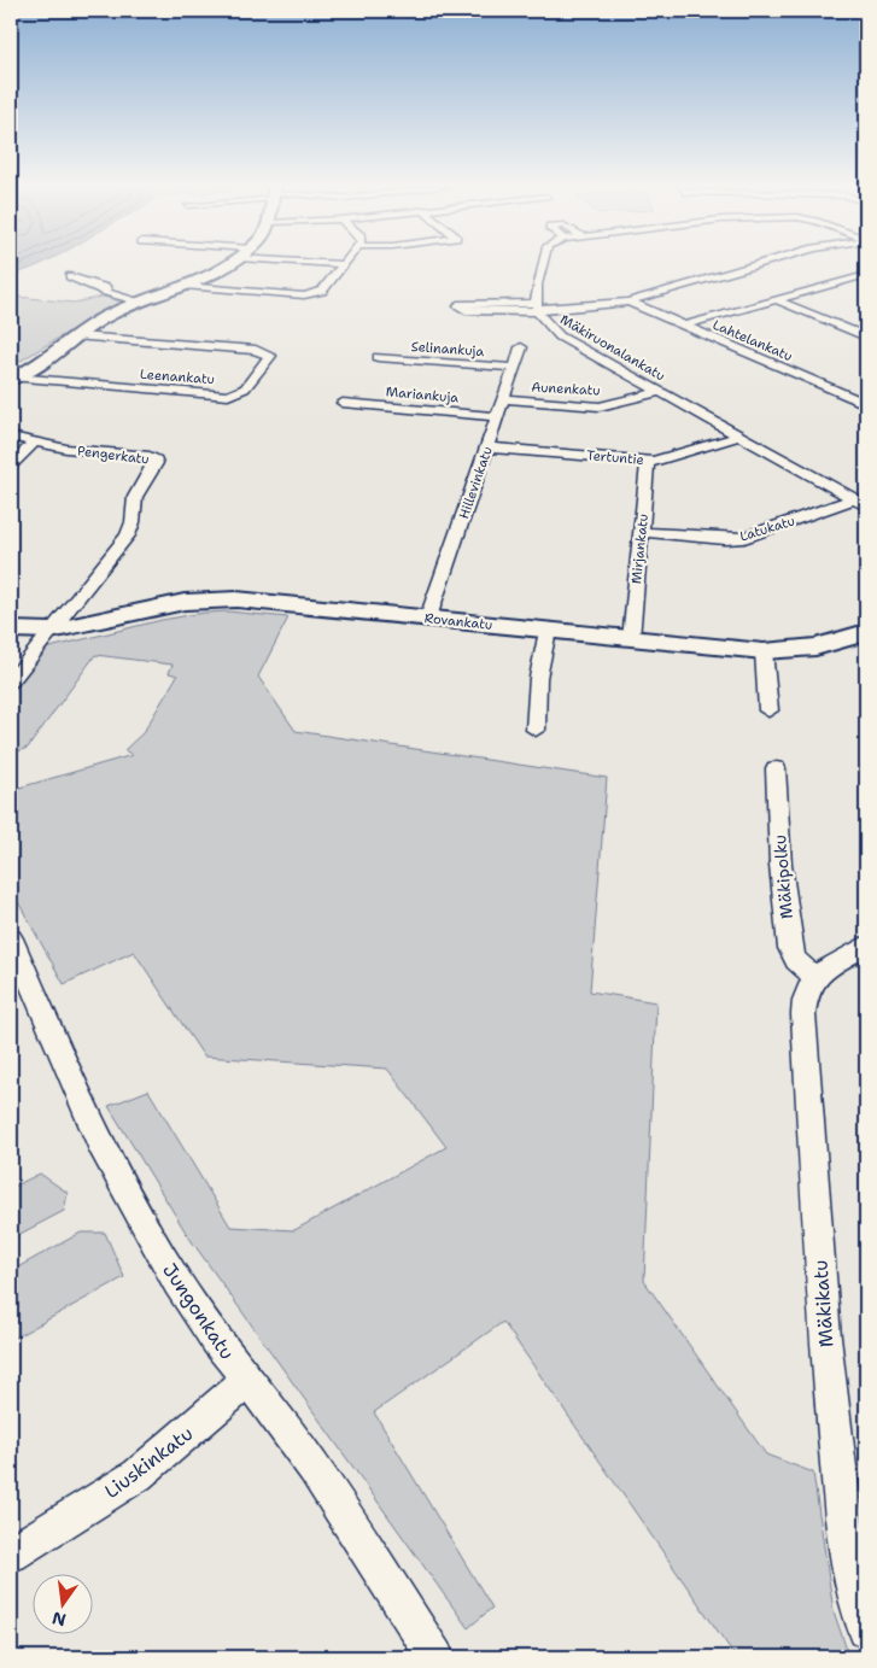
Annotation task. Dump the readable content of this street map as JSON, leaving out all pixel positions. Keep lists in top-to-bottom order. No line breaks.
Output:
{"streets":{"street":["Lahtelankatu","Mäkiruonalankatu","Selinankuja","Leenankatu","Aunenkatu","Mariankuja","Pengerkatu","Tertuntie","Hillevinkatu","Latukatu","Mirjankatu","Rovankatu","Mäkipolku","Mäkikatu","Jungonkatu","Liuskinkatu"]},"crossings":[["Mäkiruonalankatu","Aunenkatu"],["Mäkiruonalankatu","Tertuntie"],["Mäkiruonalankatu","Latukatu"],["Selinankuja","Hillevinkatu"],["Aunenkatu","Hillevinkatu"],["Mariankuja","Hillevinkatu"],["Pengerkatu","Rovankatu"],["Tertuntie","Hillevinkatu"],["Tertuntie","Mirjankatu"],["Hillevinkatu","Rovankatu"],["Latukatu","Mirjankatu"],["Mirjankatu","Rovankatu"],["Mäkipolku","Mäkikatu"],["Jungonkatu","Liuskinkatu"]],"north":"bottom"}
